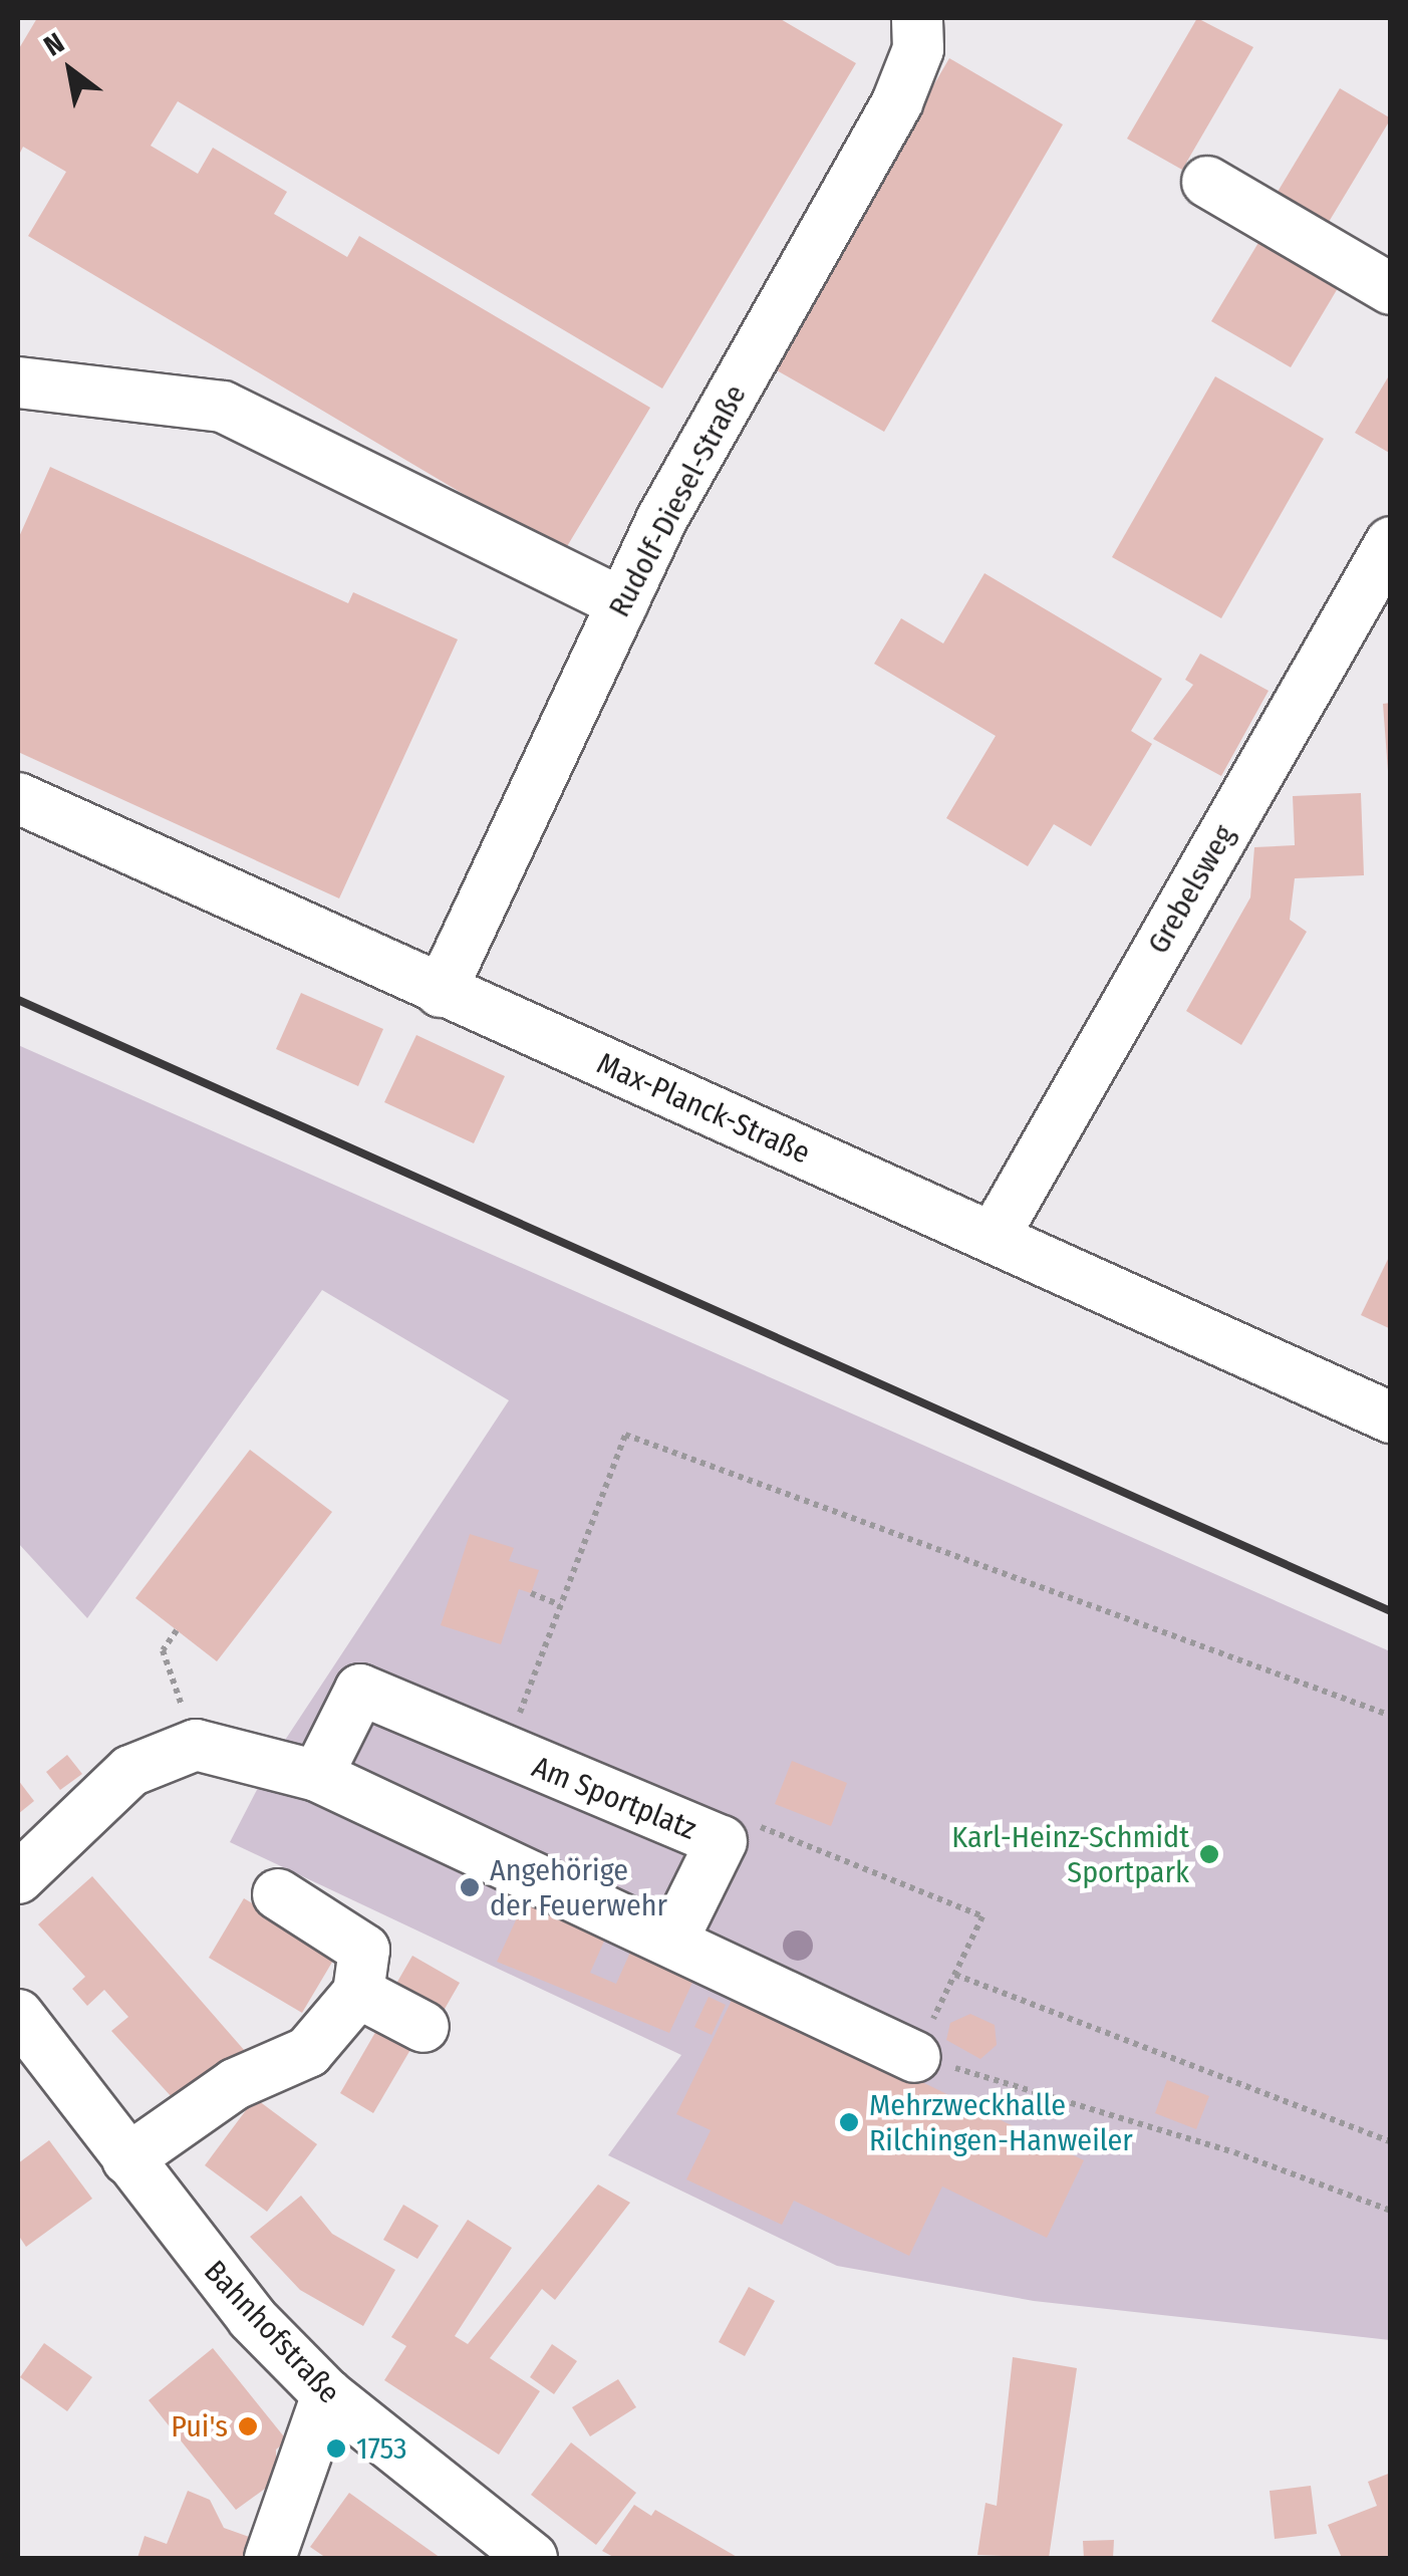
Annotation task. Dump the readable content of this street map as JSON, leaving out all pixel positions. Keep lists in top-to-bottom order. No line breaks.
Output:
{"streets":{"street":["Rudolf-Diesel-Straße","Grebelsweg","Max-Planck-Straße","Am Sportplatz","Bahnhofstraße"]},"crossings":[["Rudolf-Diesel-Straße","Max-Planck-Straße"],["Grebelsweg","Max-Planck-Straße"]],"places":["Karl-Heinz-Schmidt Sportpark","Angehörige der Feuerwehr","Mehrzweckhalle Rilchingen-Hanweiler","Pui's","1753"],"north":"top left"}
